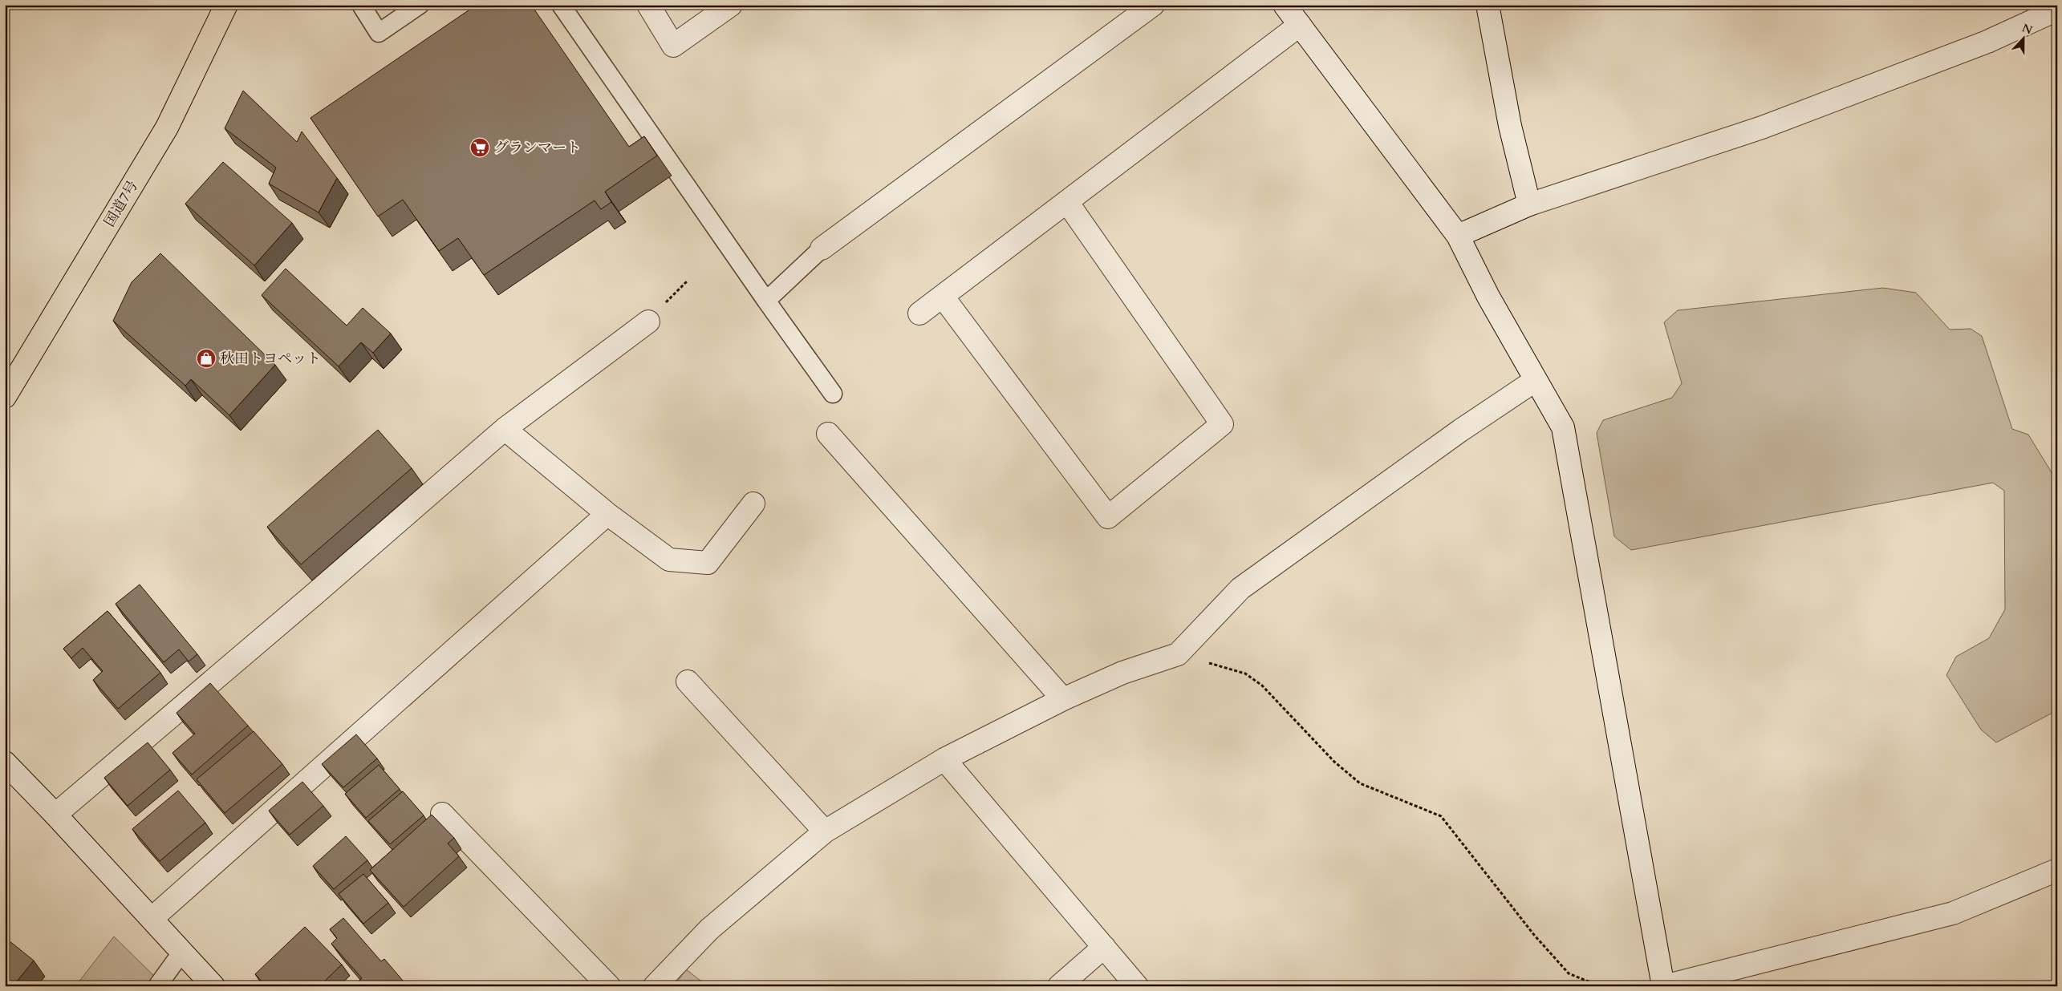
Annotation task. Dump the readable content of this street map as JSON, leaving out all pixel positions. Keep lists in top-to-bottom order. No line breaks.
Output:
{"streets":{"highway":["国道7号"]},"places":{"supermarket":["グランマート"],"shop":["秋田トヨペット"]},"north":"top"}
